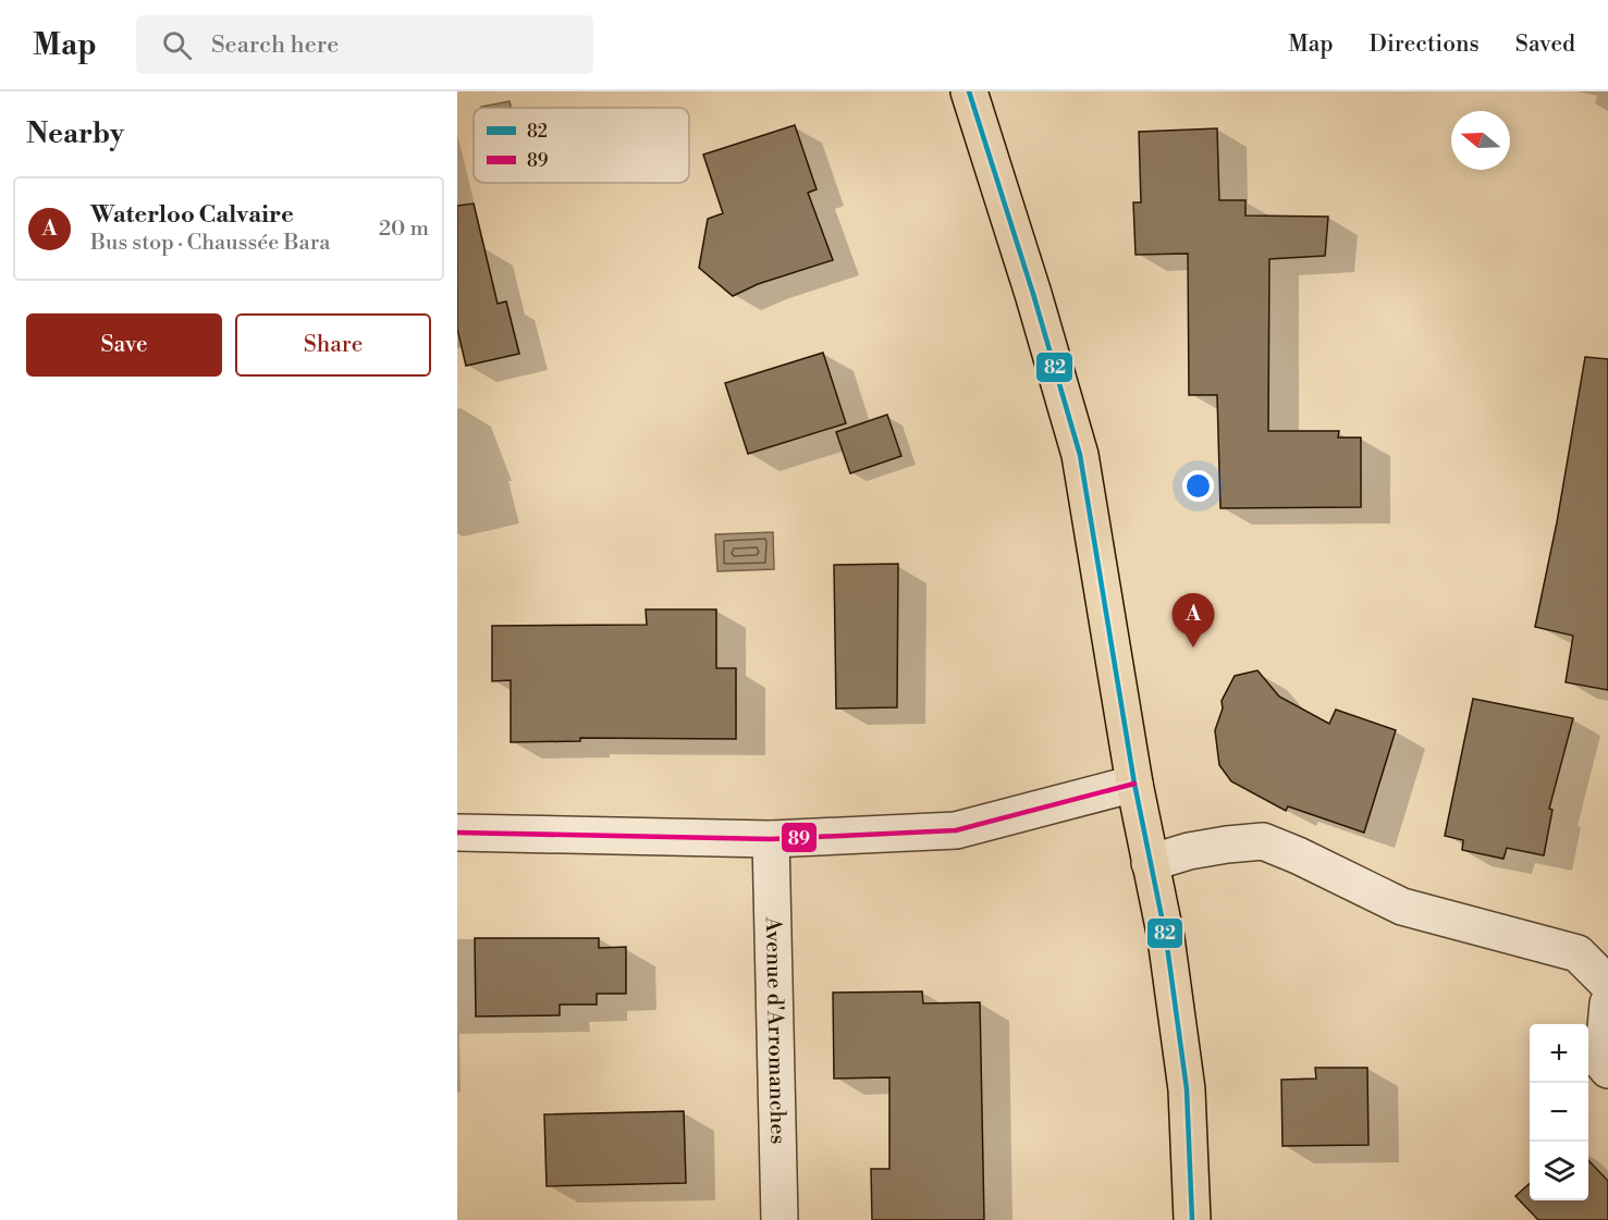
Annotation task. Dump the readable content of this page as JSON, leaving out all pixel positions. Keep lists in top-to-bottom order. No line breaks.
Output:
{"streets":{"street":["Avenue d'Arromanches"]},"lines":["transit line 82","transit line 89"],"legend":["82","89"],"north":"left","page":{"header":"Map","search":"Search here","nav":["Map","Directions","Saved"],"heading":"Nearby","list":[{"mark":"A","name":"Waterloo Calvaire","note":"Bus stop · Chaussée Bara","value":"20 m"}],"buttons":["Save","Share"],"pins":"A","map_buttons":["+","−"]}}
